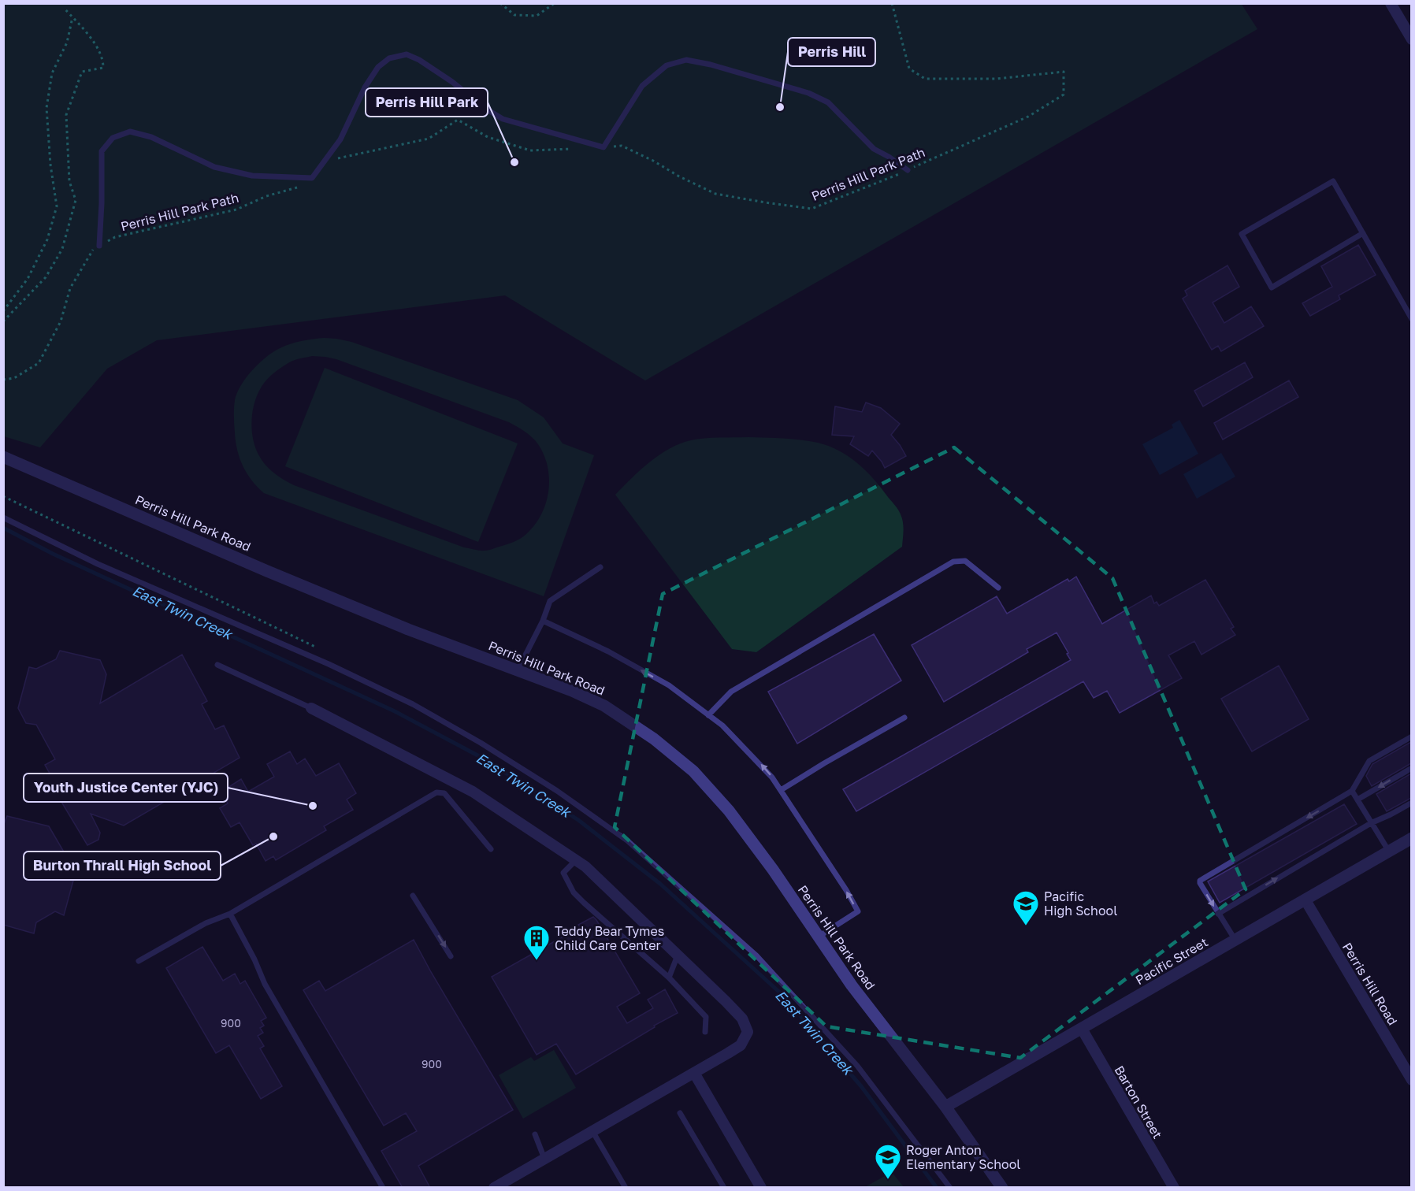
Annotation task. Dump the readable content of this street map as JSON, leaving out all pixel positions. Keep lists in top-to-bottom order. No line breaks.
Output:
{"streets":{"street":["Perris Hill Park Road","Pacific Street","Perris Hill Road","Barton Street"],"path":["Perris Hill Park Path"]},"crossings":[["Perris Hill Park Road","Pacific Street"],["Pacific Street","Perris Hill Road"],["Pacific Street","Barton Street"]],"water":["East Twin Creek"],"places":{"other":["Perris Hill","Perris Hill Park","Youth Justice Center (YJC)","Burton Thrall High School"],"school or university":["Pacific High School","Roger Anton Elementary School"],"building":["Teddy Bear Tymes Child Care Center"]},"house_numbers":["900","900"]}
